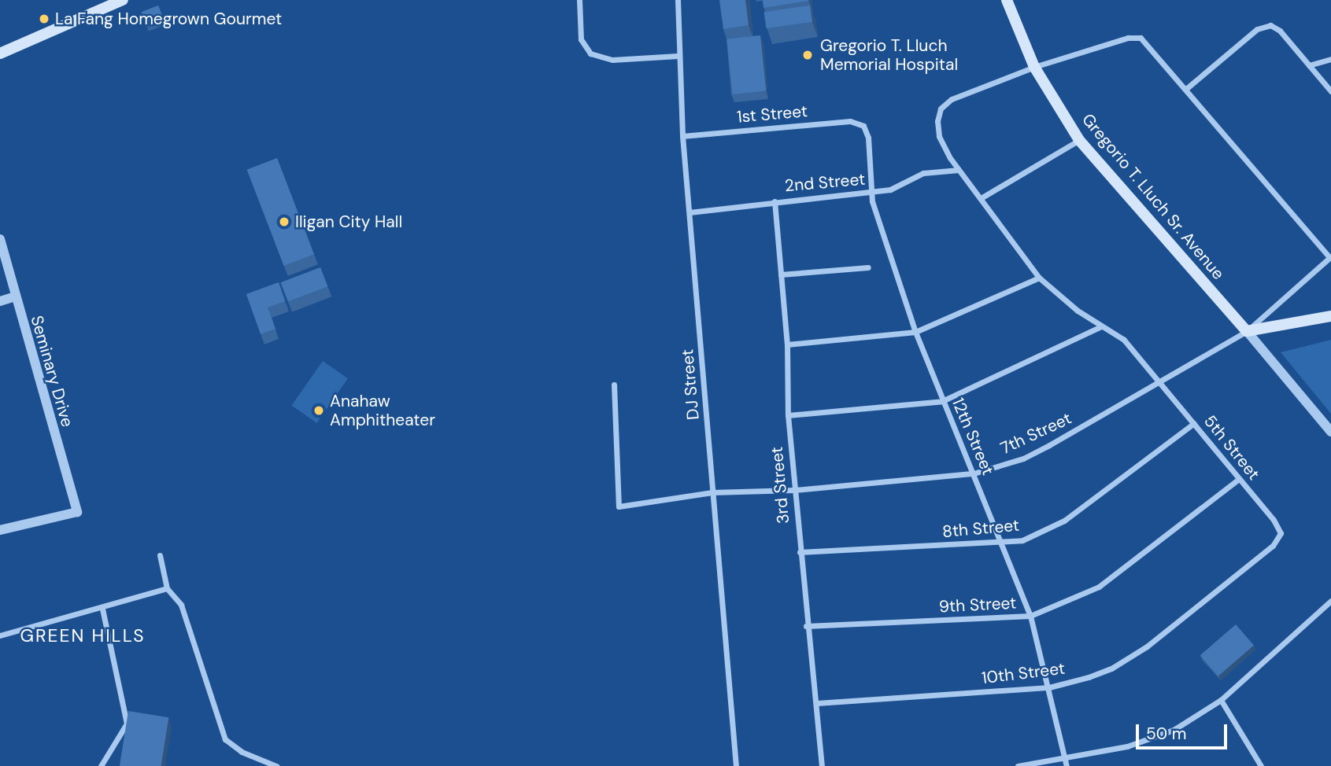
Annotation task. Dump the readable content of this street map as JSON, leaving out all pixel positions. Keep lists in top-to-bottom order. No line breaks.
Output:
{"streets":{"main road":["Gregorio T. Lluch Sr. Avenue"],"street":["1st Street","2nd Street","Seminary Drive","DJ Street","7th Street","12th Street","5th Street","3rd Street","8th Street","9th Street","10th Street"]},"crossings":[["1st Street","DJ Street"],["1st Street","12th Street"],["2nd Street","DJ Street"],["2nd Street","12th Street"],["2nd Street","5th Street"],["2nd Street","3rd Street"],["Gregorio T. Lluch Sr. Avenue","7th Street"],["Gregorio T. Lluch Sr. Avenue","5th Street"],["DJ Street","7th Street"],["7th Street","12th Street"],["7th Street","5th Street"],["7th Street","3rd Street"],["12th Street","8th Street"],["12th Street","9th Street"],["12th Street","10th Street"],["5th Street","8th Street"],["5th Street","9th Street"],["5th Street","10th Street"],["3rd Street","8th Street"],["3rd Street","9th Street"],["3rd Street","10th Street"]],"districts":["GREEN HILLS"],"places":["La Fang Homegrown Gourmet","Gregorio T. Lluch Memorial Hospital","Iligan City Hall","Anahaw Amphitheater"],"scale_bar":"50 m"}
